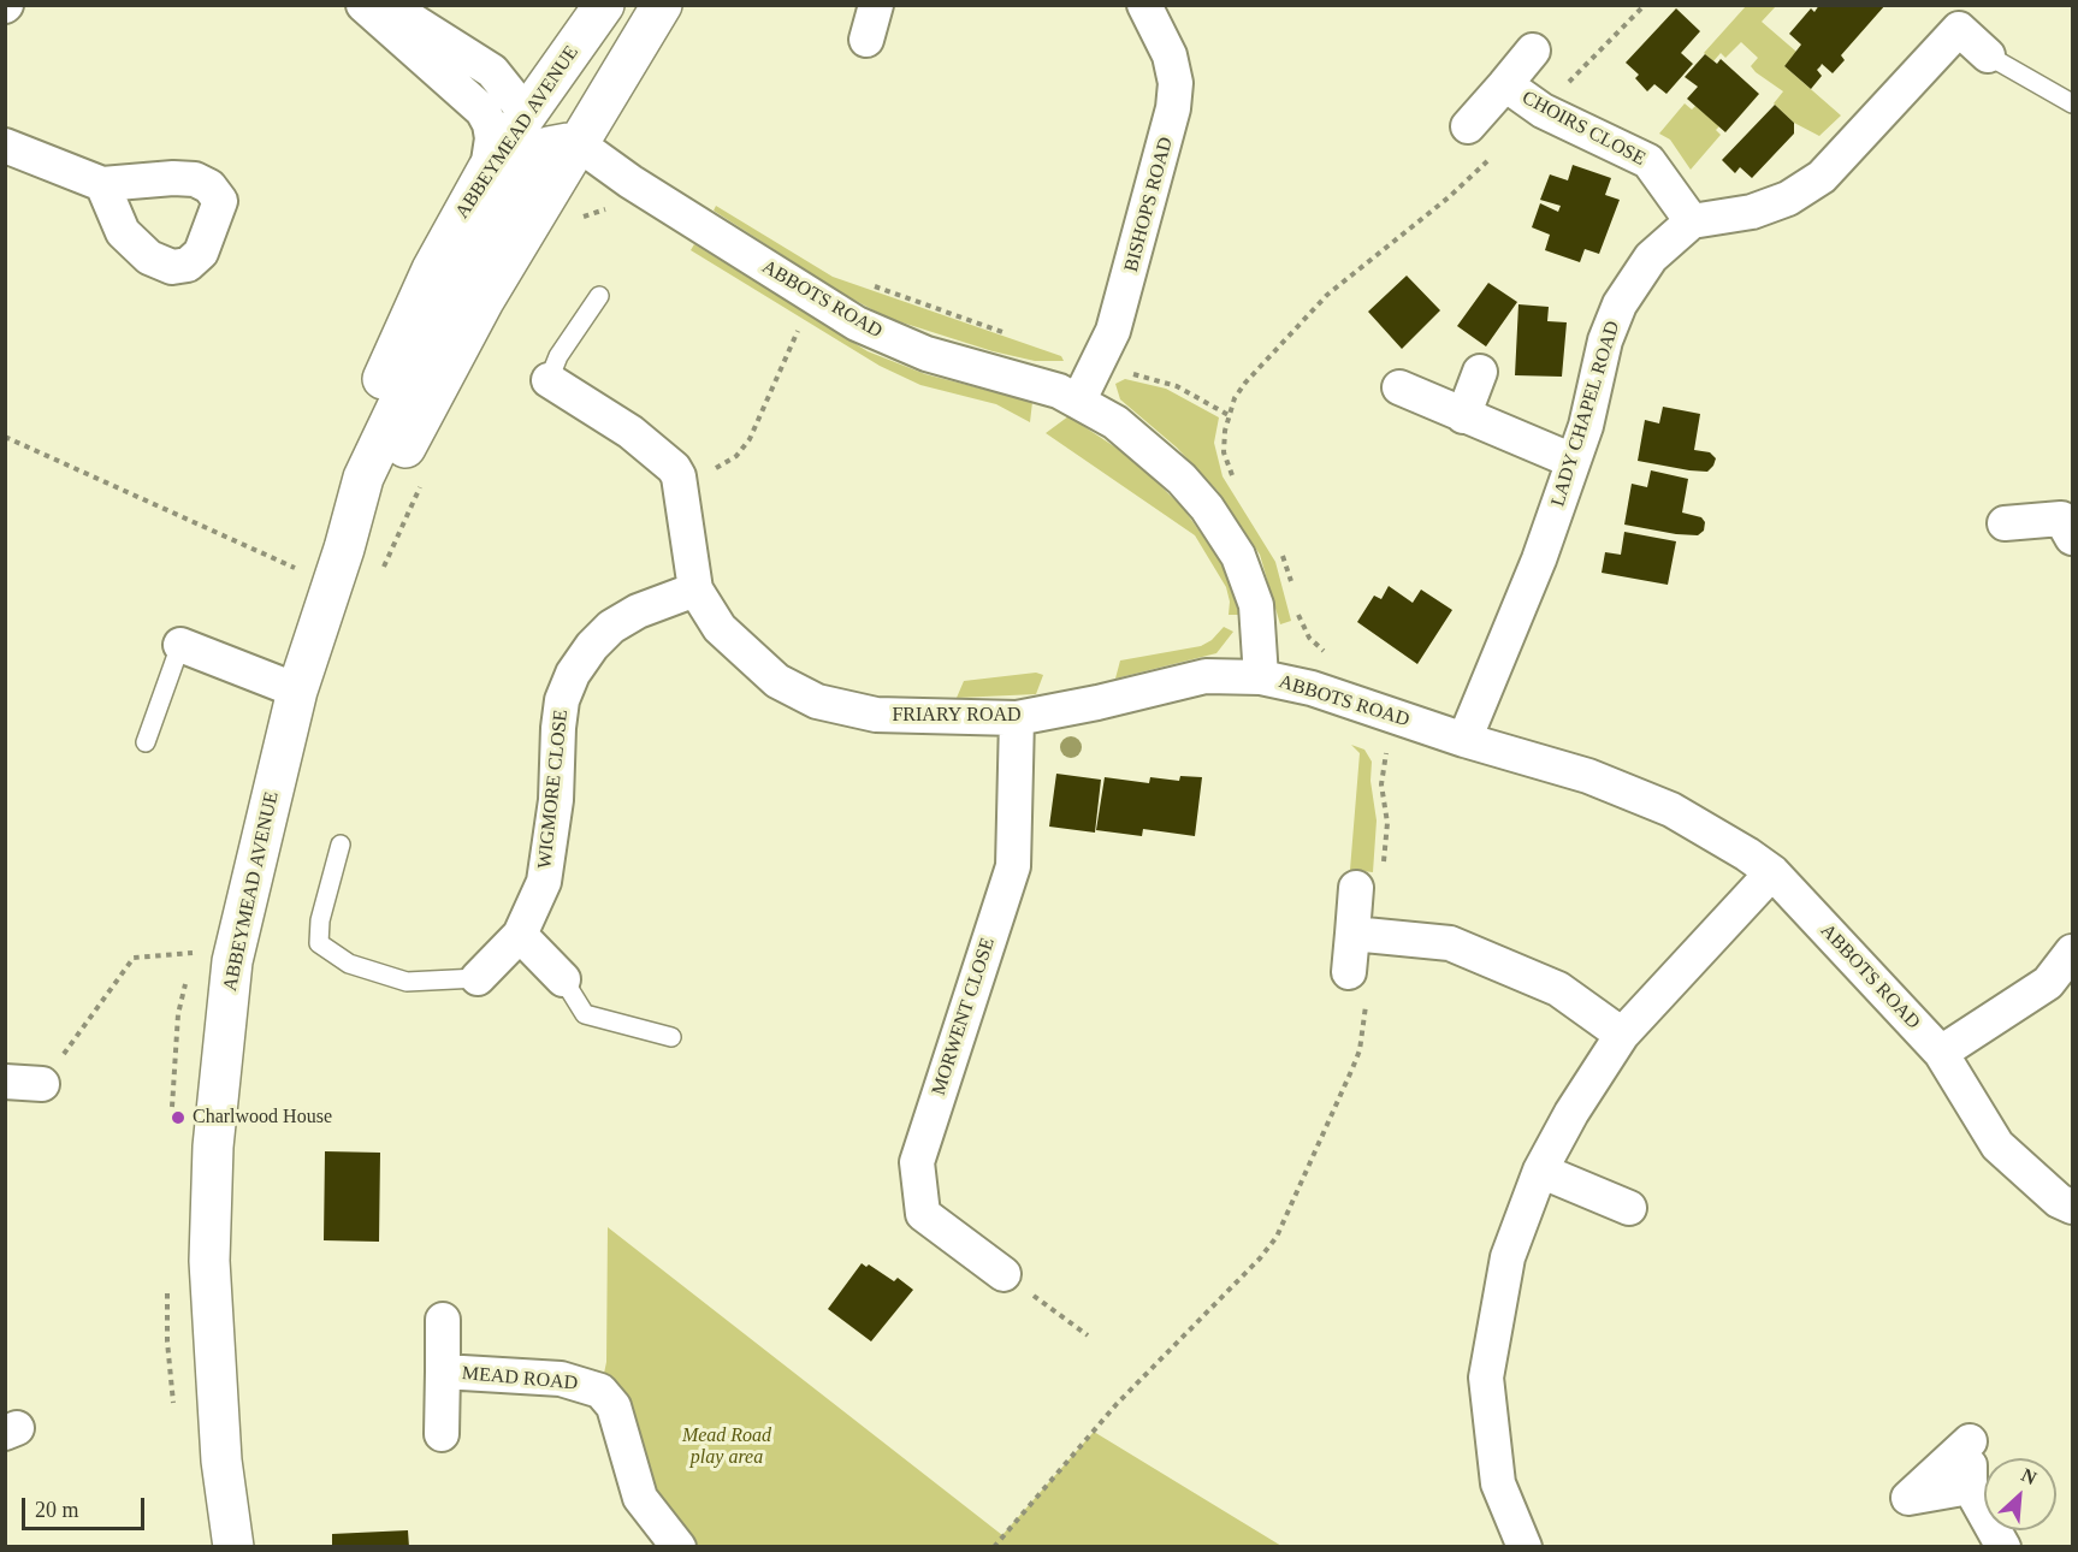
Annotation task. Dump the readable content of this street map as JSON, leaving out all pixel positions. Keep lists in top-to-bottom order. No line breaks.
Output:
{"streets":{"street":["CHOIRS CLOSE","ABBEYMEAD AVENUE","BISHOPS ROAD","ABBOTS ROAD","LADY CHAPEL ROAD","FRIARY ROAD","WIGMORE CLOSE","MORWENT CLOSE","MEAD ROAD"]},"crossings":[["CHOIRS CLOSE","LADY CHAPEL ROAD"],["ABBEYMEAD AVENUE","ABBOTS ROAD"],["BISHOPS ROAD","ABBOTS ROAD"],["ABBOTS ROAD","LADY CHAPEL ROAD"],["ABBOTS ROAD","FRIARY ROAD"],["FRIARY ROAD","WIGMORE CLOSE"],["FRIARY ROAD","MORWENT CLOSE"]],"parks":["Mead Road play area"],"places":["Charlwood House"],"scale_bar":"20 m","north":"top right"}
